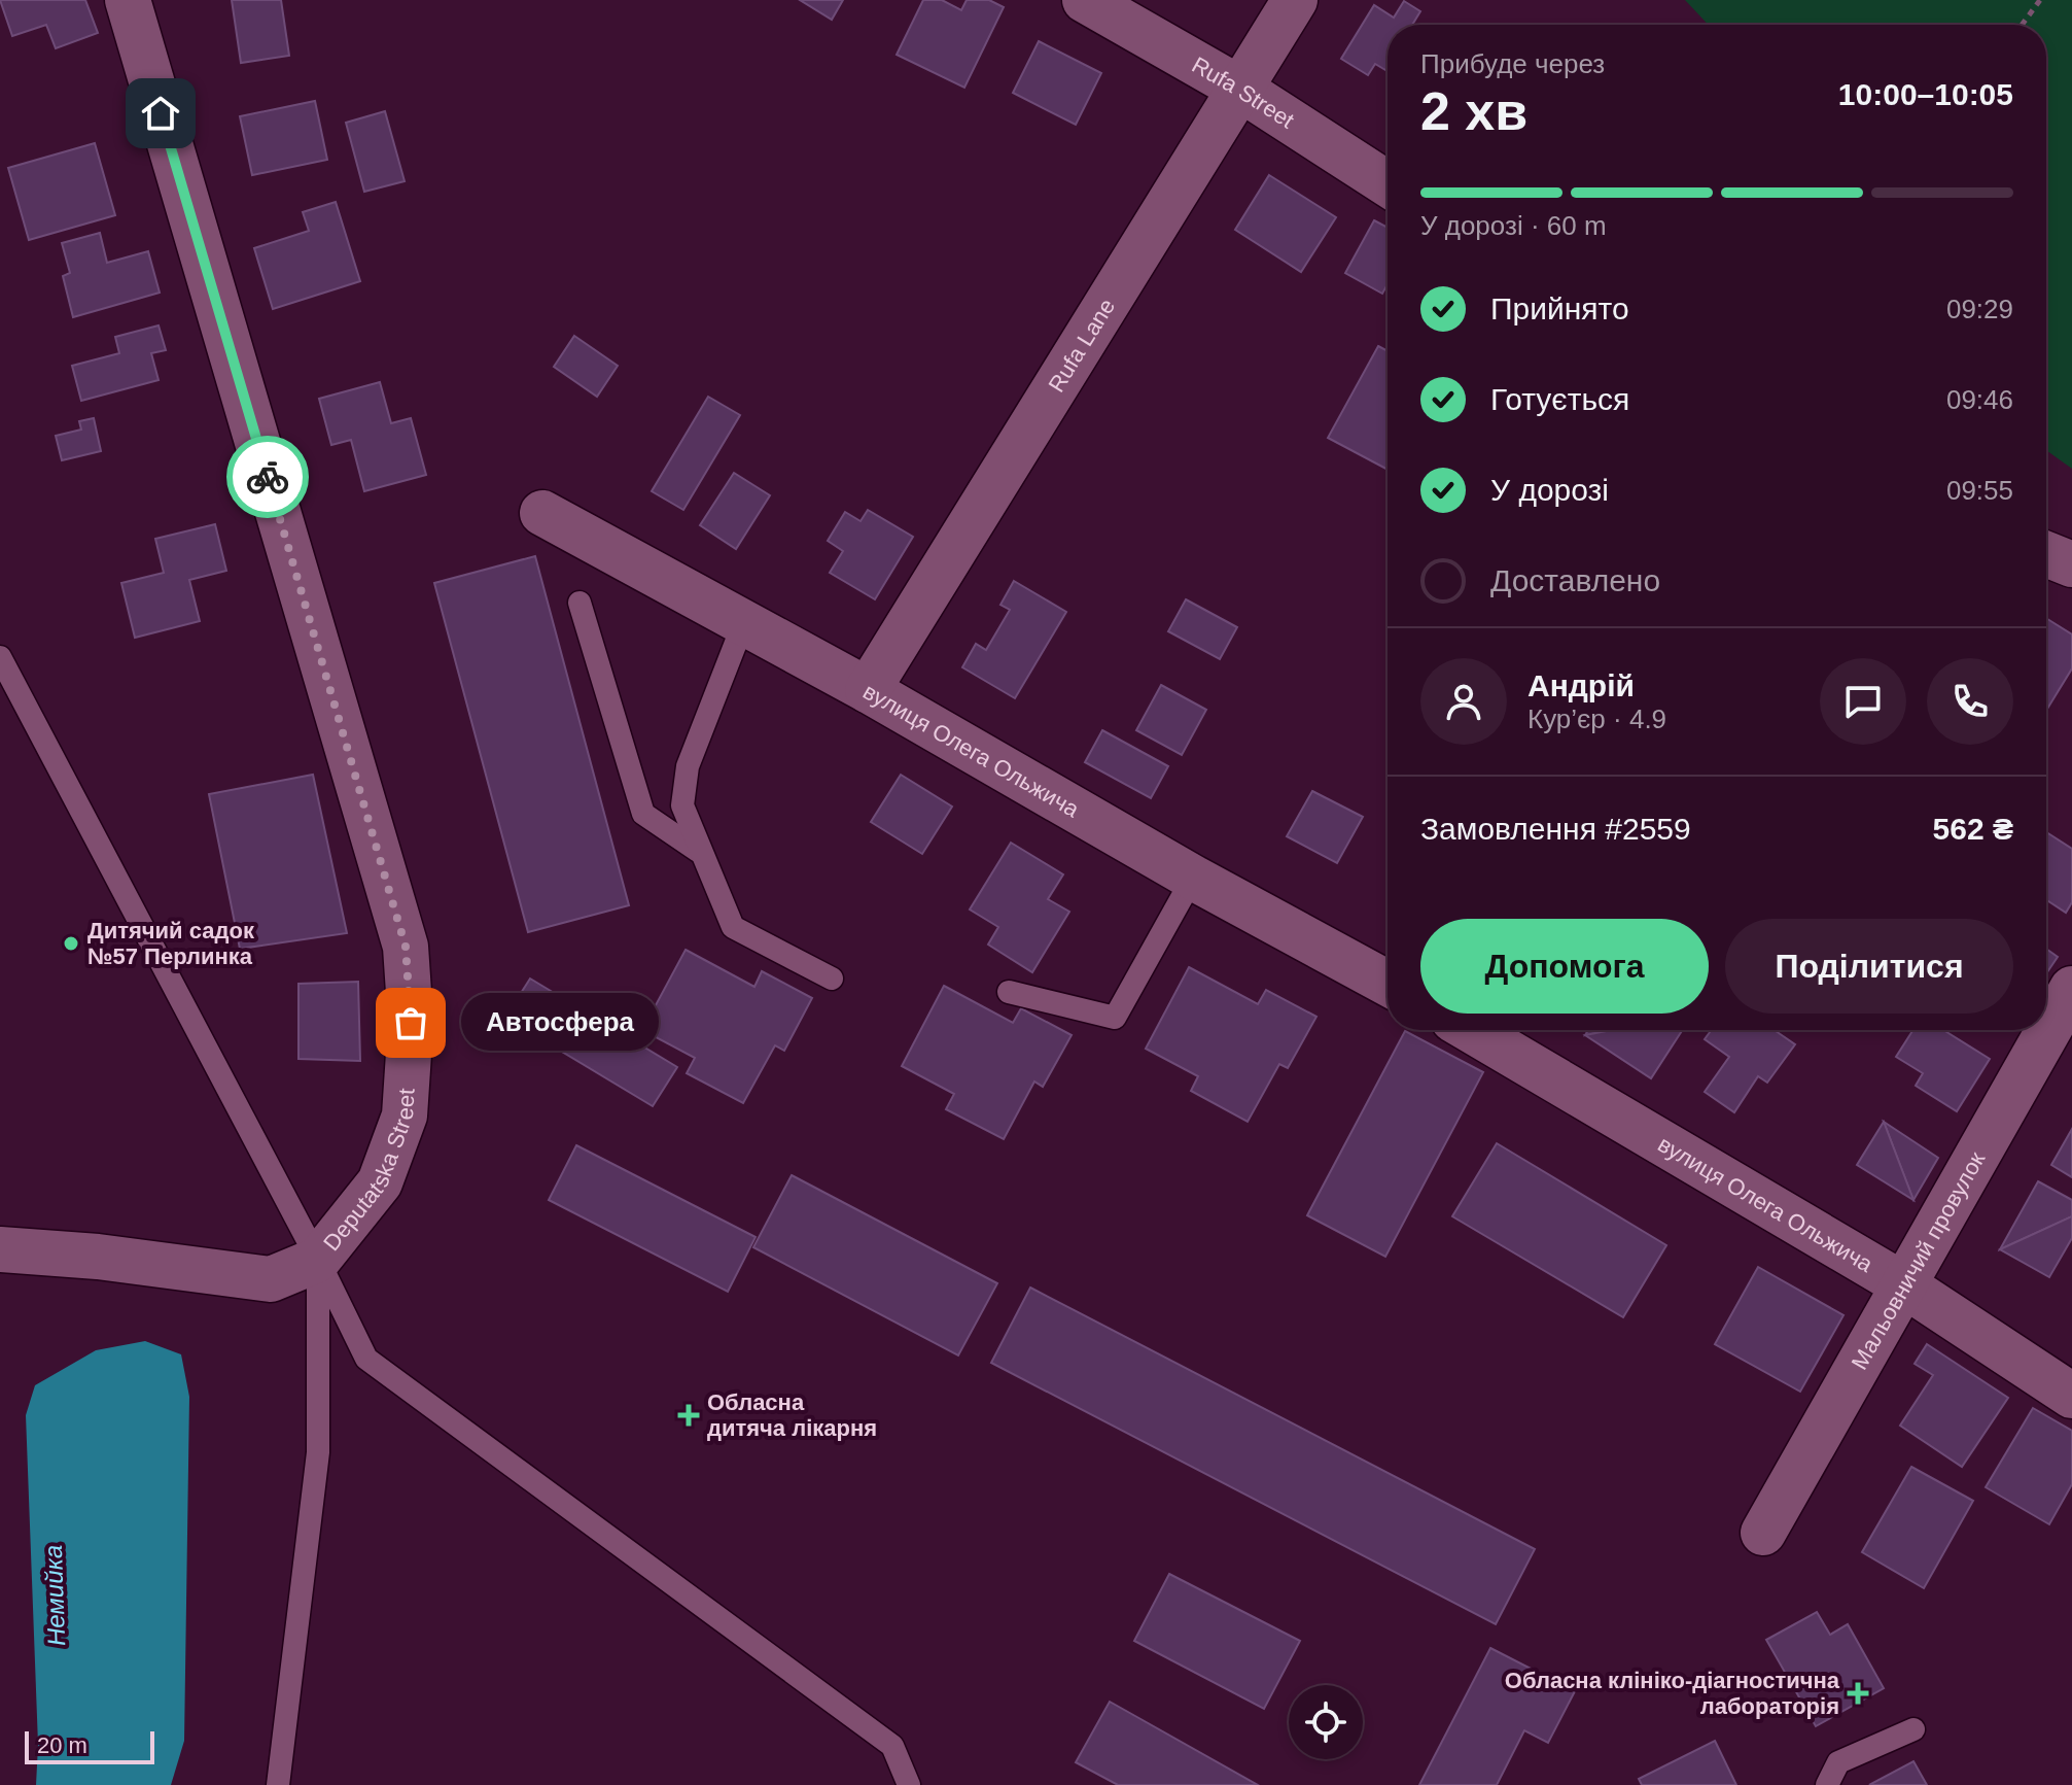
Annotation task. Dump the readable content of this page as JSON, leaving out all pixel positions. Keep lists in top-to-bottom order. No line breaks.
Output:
{"streets":{"street":["Rufa Street","Rufa Lane","вулиця Олега Ольжича","Deputatska Street","Мальовничий провулок"]},"crossings":[["Rufa Street","Rufa Lane"],["Rufa Lane","вулиця Олега Ольжича"],["вулиця Олега Ольжича","Мальовничий провулок"]],"water":["Немийка"],"places":{"other":["Дитячий садок №57 Перлинка","Автосфера"],"health":["Обласна дитяча лікарня","Обласна клініко-діагностична лабораторія"]},"scale_bar":"20 m","page":{"heading":["2 хв","Прибуде через","10:00–10:05"],"panel":["Андрій","Кур’єр · 4.9","Замовлення #2559","562 ₴"],"bar":"У дорозі · 60 m","list":[["Прийнято","09:29"],["Готується","09:46"],["У дорозі","09:55"],"Доставлено"],"buttons":["Допомога","Поділитися"],"bubble":"Автосфера","scale":"20 m"}}
